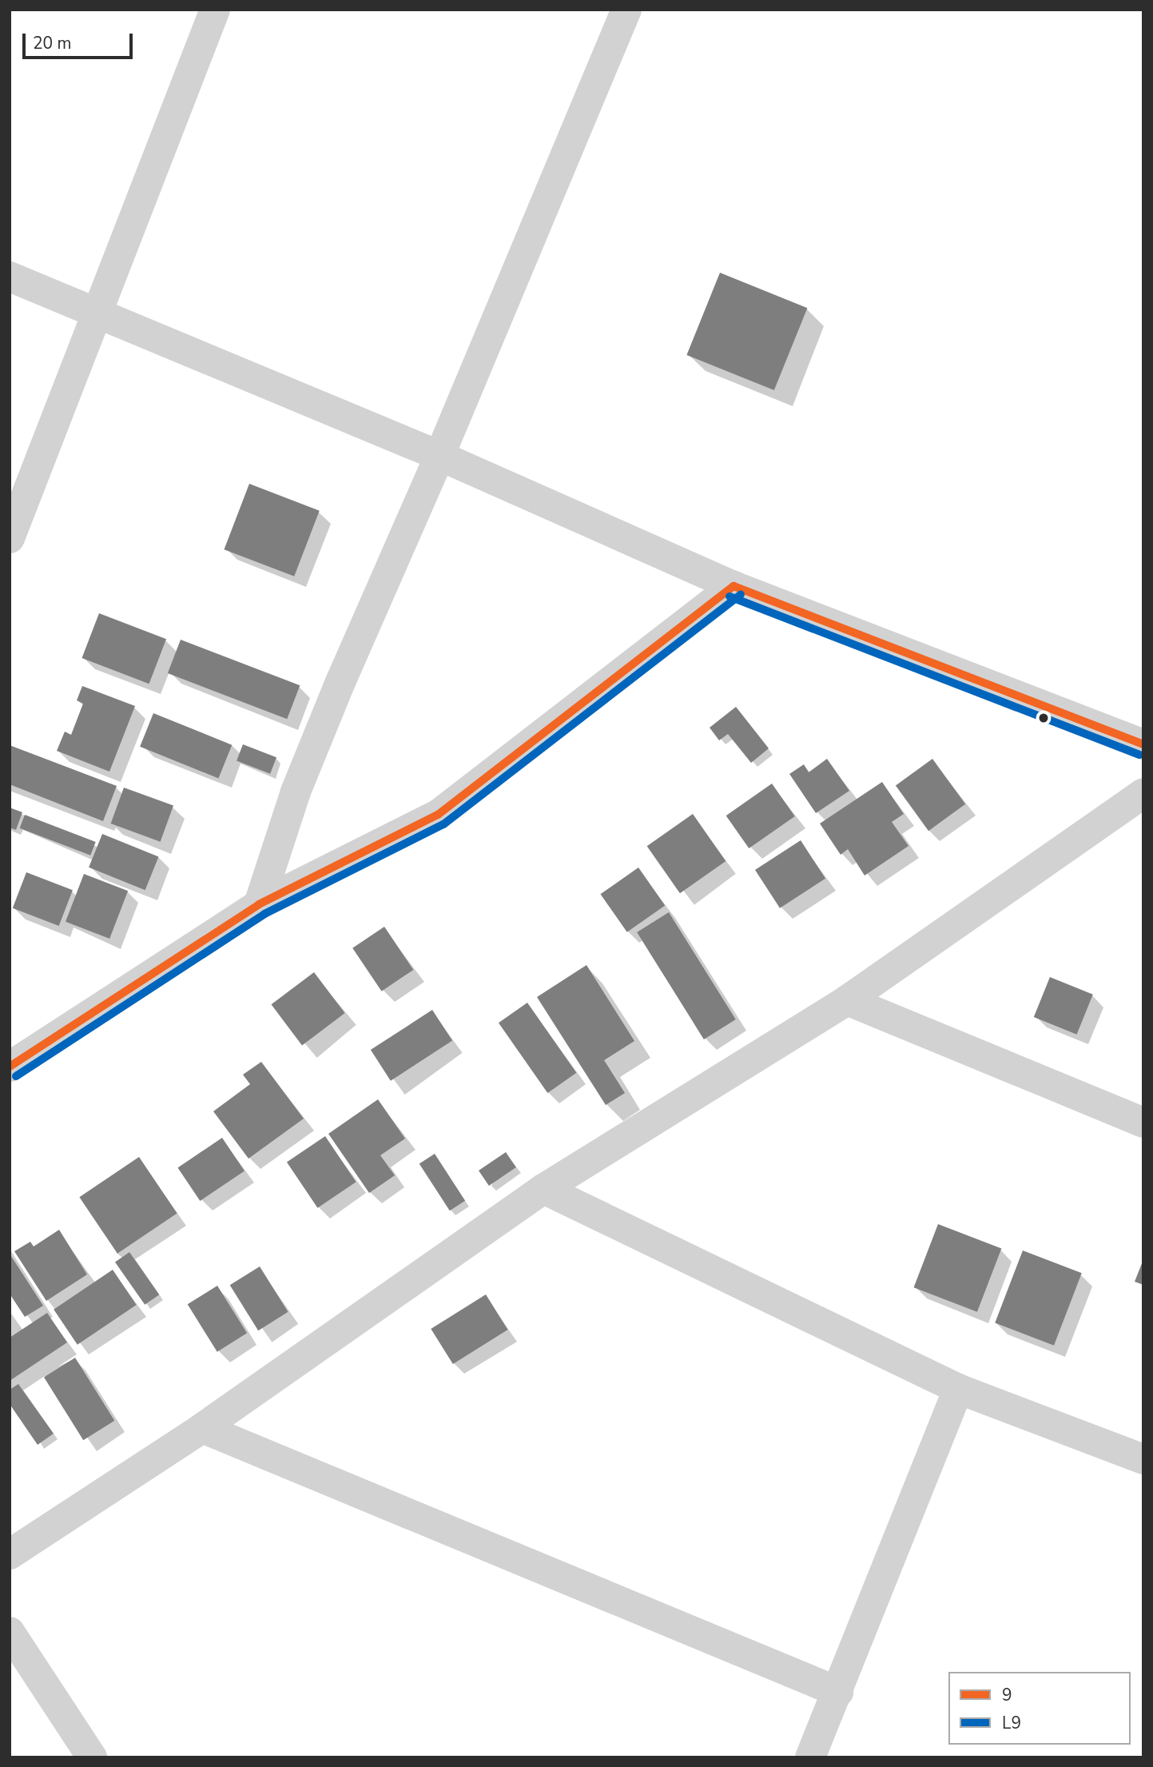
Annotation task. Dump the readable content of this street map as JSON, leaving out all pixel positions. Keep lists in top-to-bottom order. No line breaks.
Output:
{"lines":["transit line 9","transit line L9"],"legend":["9","L9"],"scale_bar":"20 m"}
